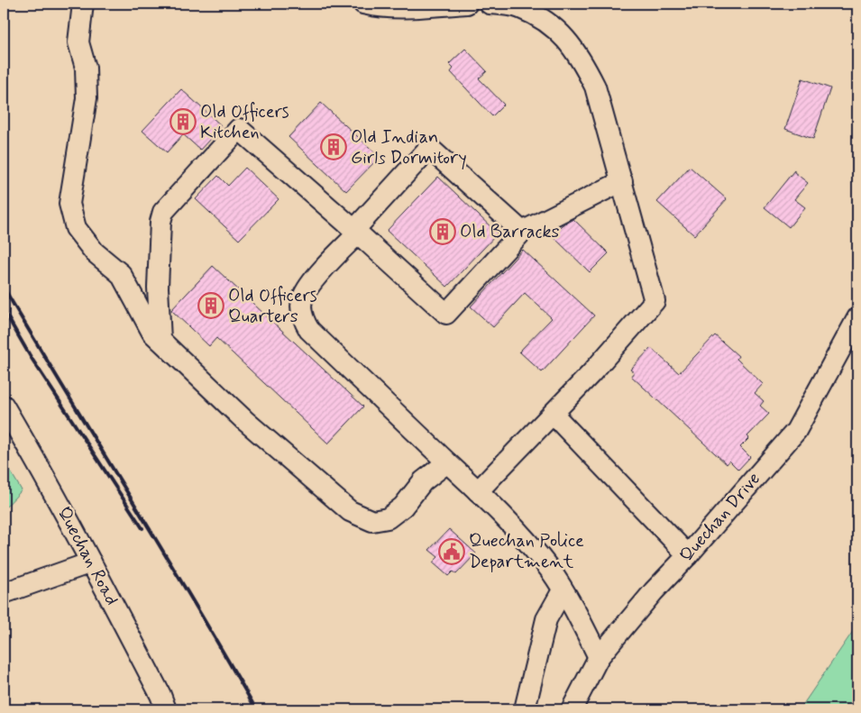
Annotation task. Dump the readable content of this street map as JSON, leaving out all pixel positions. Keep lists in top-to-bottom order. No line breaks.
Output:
{"streets":{"street":["Quechan Drive","Quechan Road"]},"places":{"building":["Old Officers Kitchen","Old Indian Girls Dormitory","Old Barracks","Old Officers Quarters"],"public building":["Quechan Police Department"]}}
